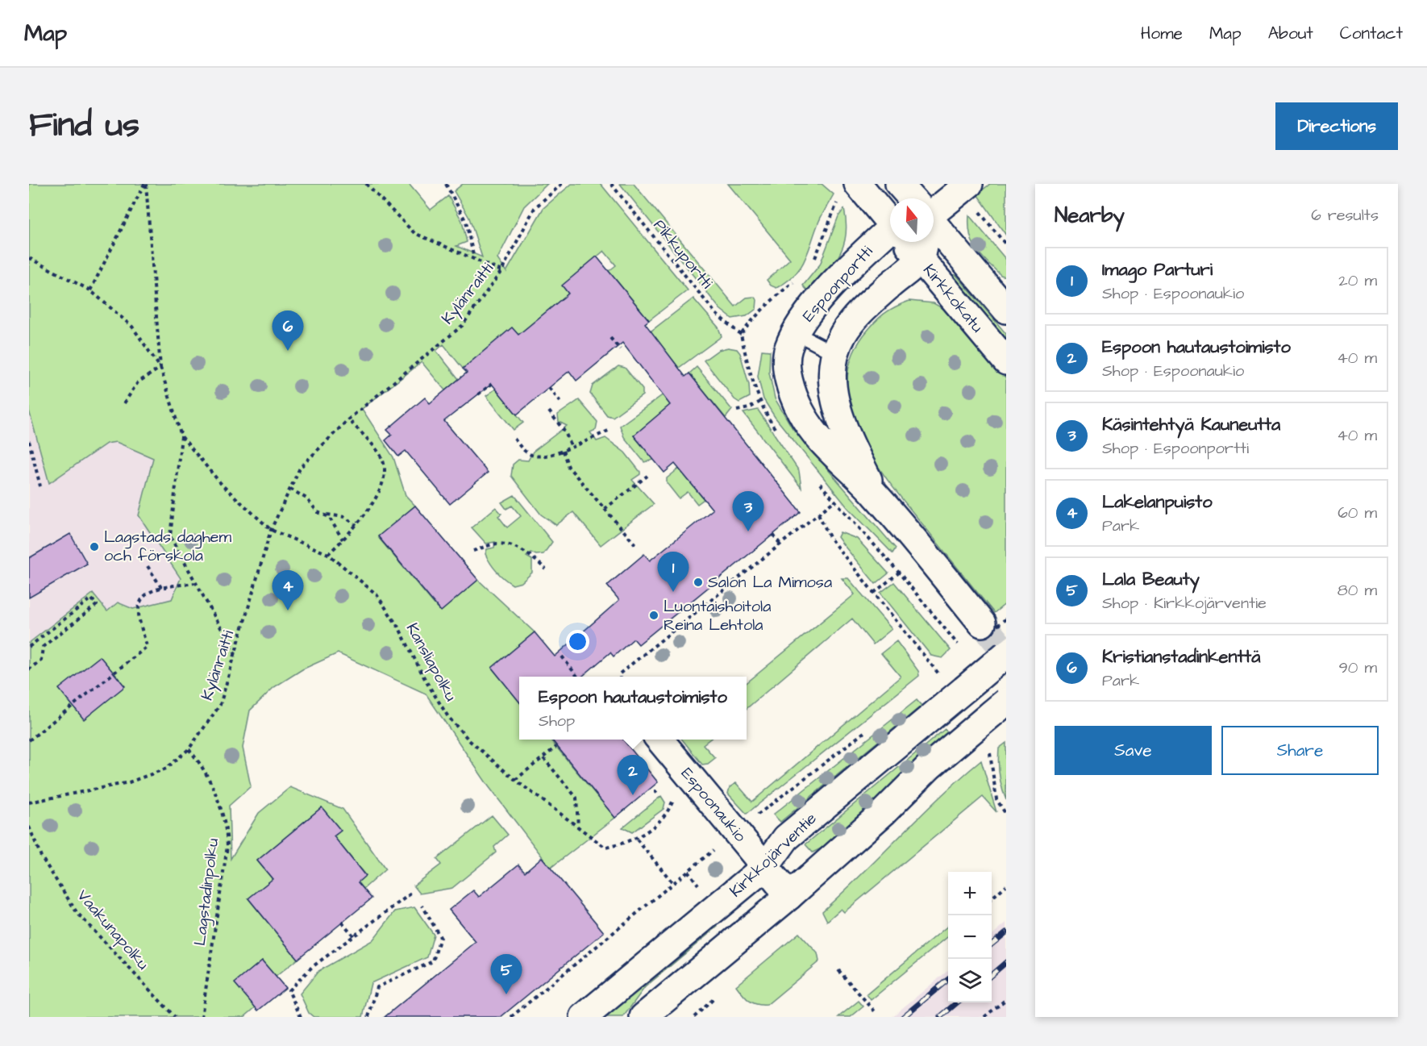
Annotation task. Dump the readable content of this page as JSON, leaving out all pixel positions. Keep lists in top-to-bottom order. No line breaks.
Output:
{"streets":{"main road":["Espoonportti","Kirkkokatu","Espoonaukio","Kirkkojärventie"],"path":["Pikkuportti","Kylänraitti","Kansliapolku","Lagstadinpolku","Vaakunapolku"]},"crossings":[["Kylänraitti","Kansliapolku"],["Kylänraitti","Lagstadinpolku"],["Kansliapolku","Espoonaukio"],["Espoonaukio","Kirkkojärventie"]],"places":["Lagstads daghem och förskola","Salon La Mimosa","Luontaishoitola Reina Lehtola"],"north":"top","page":{"header":"Map","nav":["Home","Map","About","Contact"],"title":"Find us","buttons":["Directions",["Save","Share"]],"heading":["Nearby","6 results"],"list":[{"mark":"1","name":"Imago Parturi","note":"Shop · Espoonaukio","value":"20 m"},{"mark":"2","name":"Espoon hautaustoimisto","note":"Shop · Espoonaukio","value":"40 m"},{"mark":"3","name":"Käsintehtyä Kauneutta","note":"Shop · Espoonportti","value":"40 m"},{"mark":"4","name":"Lakelanpuisto","note":"Park","value":"60 m"},{"mark":"5","name":"Lala Beauty","note":"Shop · Kirkkojärventie","value":"80 m"},{"mark":"6","name":"Kristianstadinkenttä","note":"Park","value":"90 m"}],"pins":["6","3","1","4","2","5"],"popup":["Espoon hautaustoimisto","Shop"],"map_buttons":["+","−"]}}
